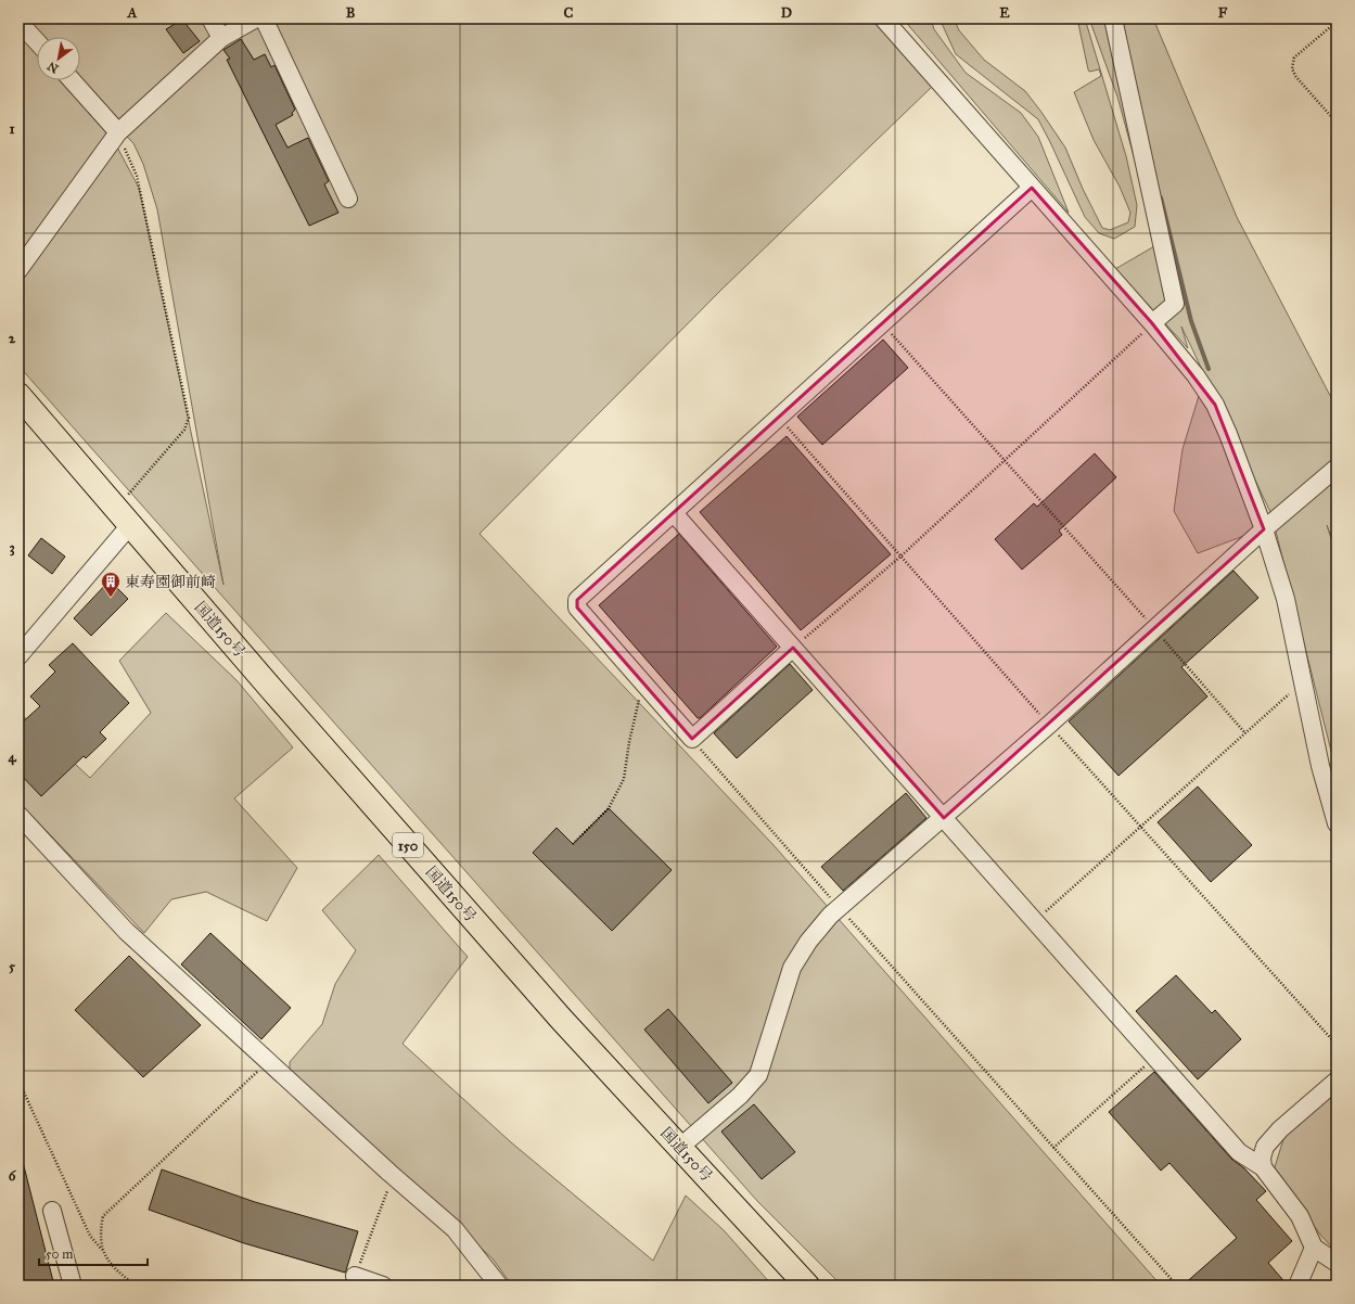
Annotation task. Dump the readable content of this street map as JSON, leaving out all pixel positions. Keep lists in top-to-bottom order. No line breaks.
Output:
{"streets":{"highway":["国道150号","150"]},"places":{"building":["東寿園御前崎"]},"scale_bar":"50 m","north":"bottom left","grid":{"columns":["A","B","C","D","E","F"],"rows":["1","2","3","4","5","6"]}}
